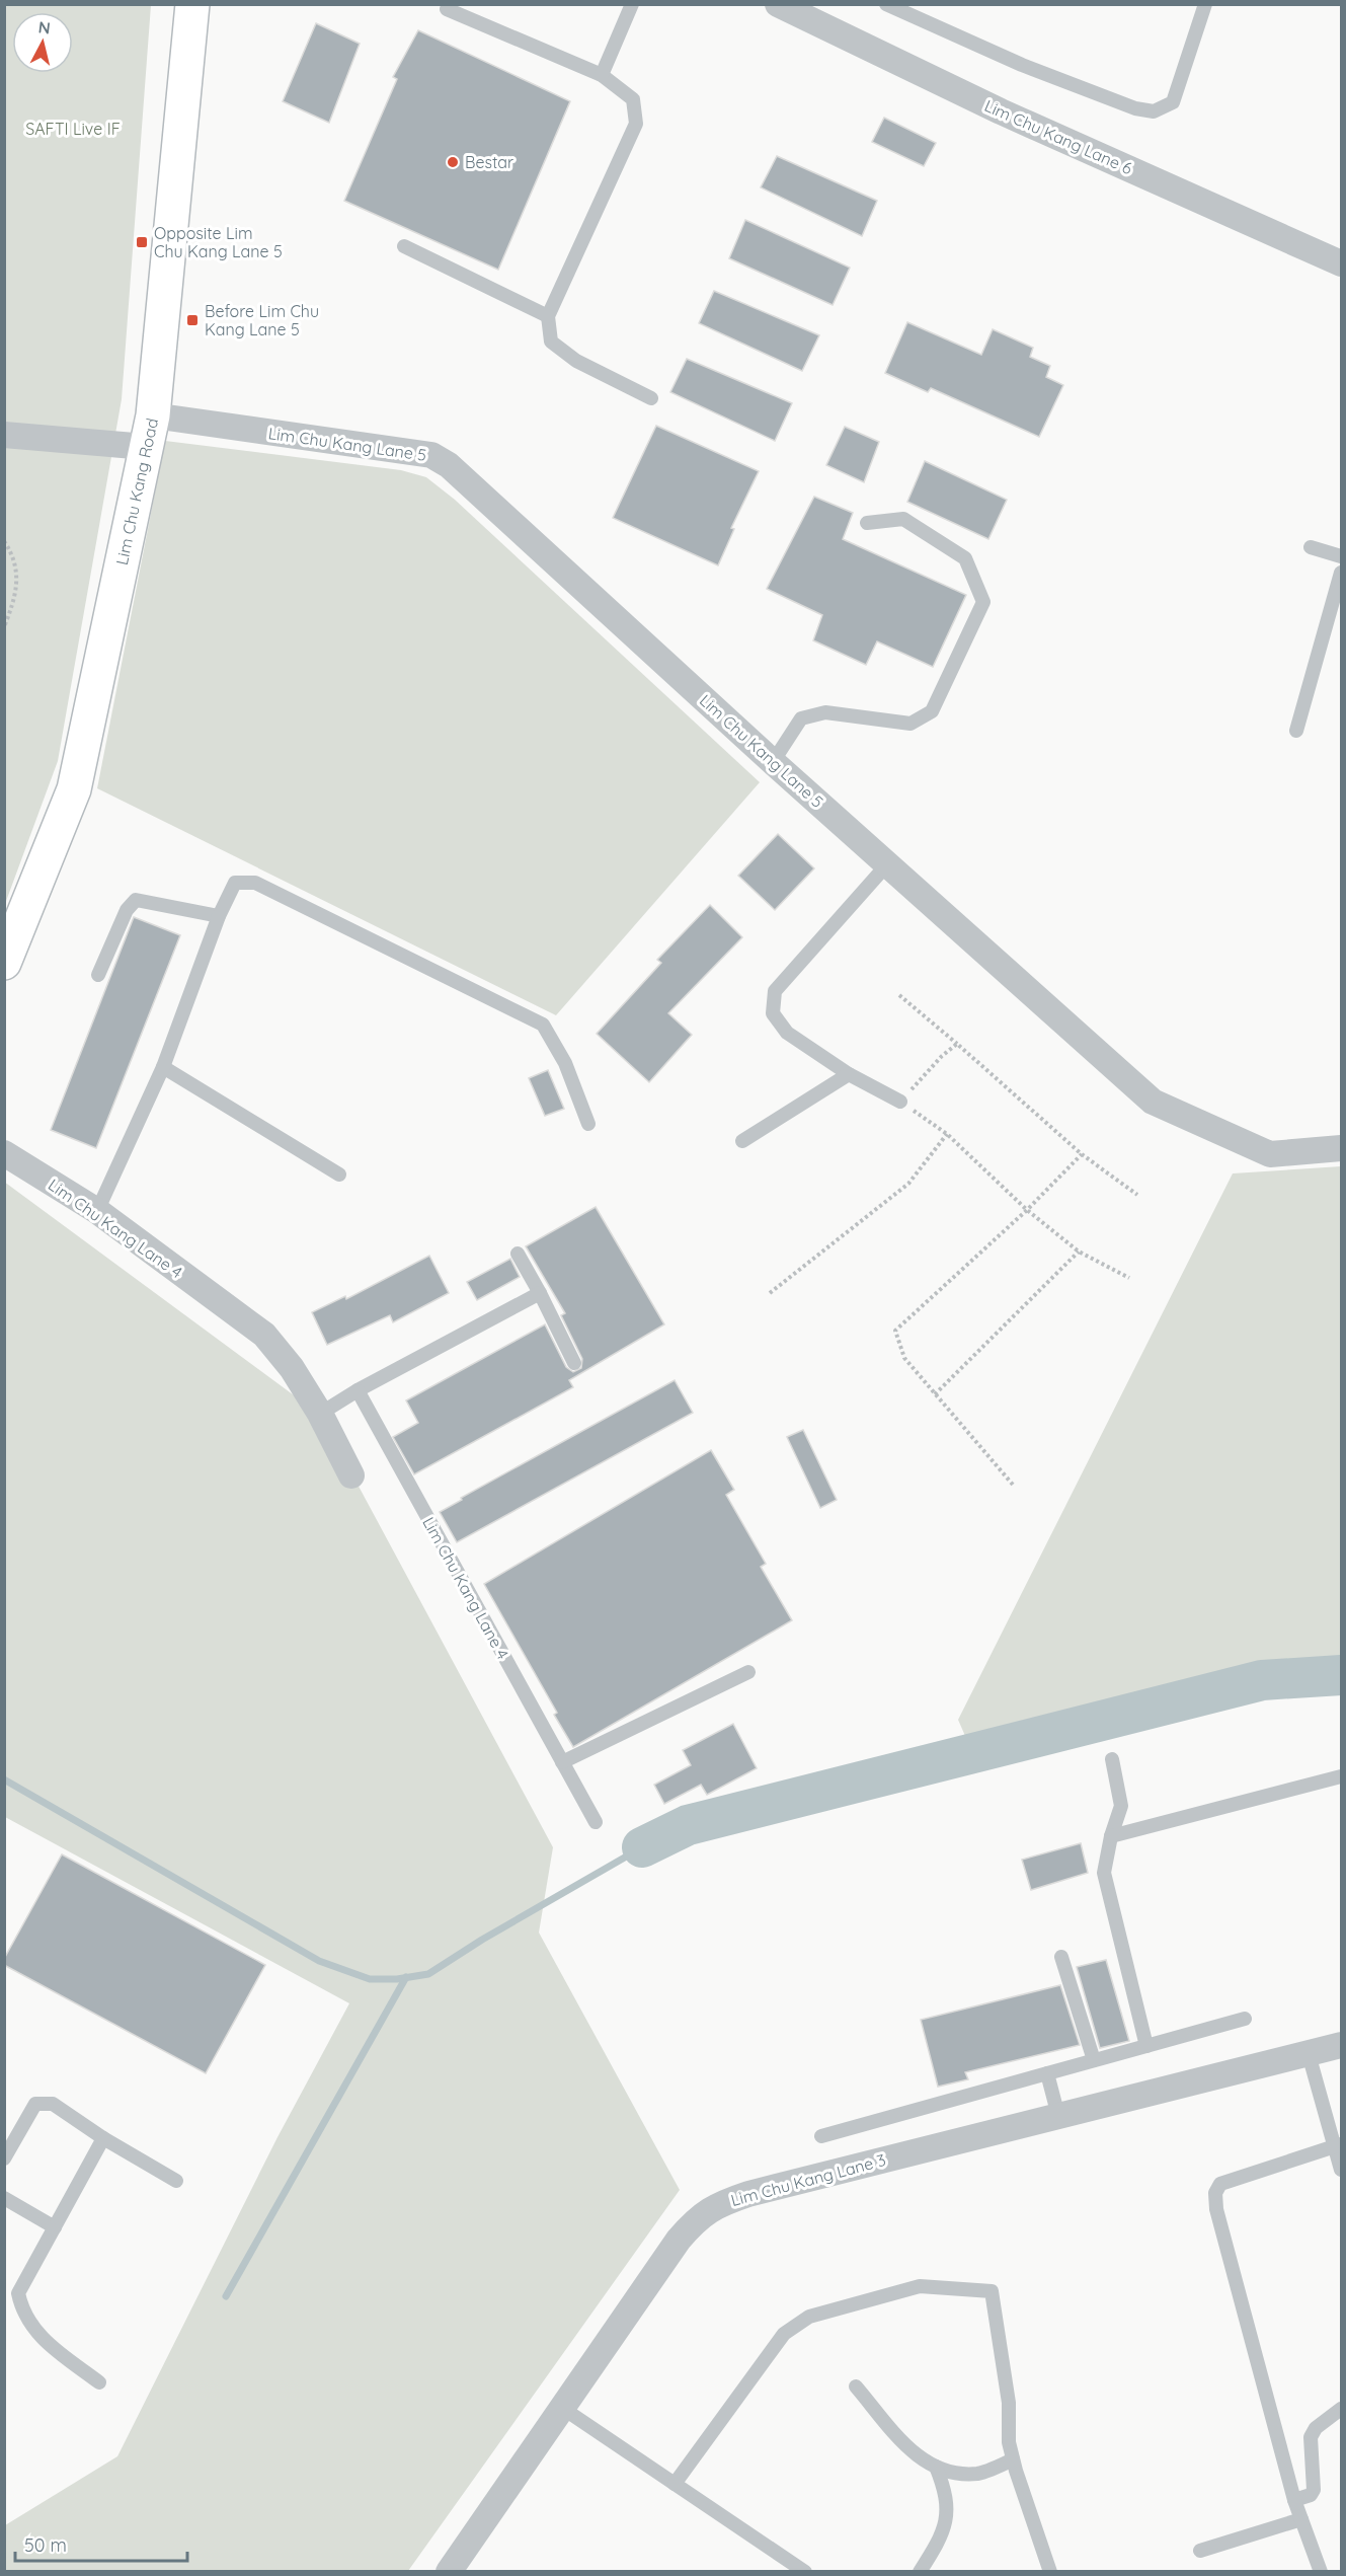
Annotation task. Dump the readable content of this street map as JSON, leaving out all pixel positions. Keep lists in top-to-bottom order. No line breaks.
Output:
{"streets":{"main road":["Lim Chu Kang Road"],"street":["Lim Chu Kang Lane 6","Lim Chu Kang Lane 5","Lim Chu Kang Lane 4","Lim Chu Kang Lane 3"]},"crossings":[["Lim Chu Kang Lane 5","Lim Chu Kang Road"]],"parks":["SAFTI Live IF"],"places":{"other":["Bestar"],"transit":["Opposite Lim Chu Kang Lane 5","Before Lim Chu Kang Lane 5"]},"scale_bar":"50 m","north":"top"}
